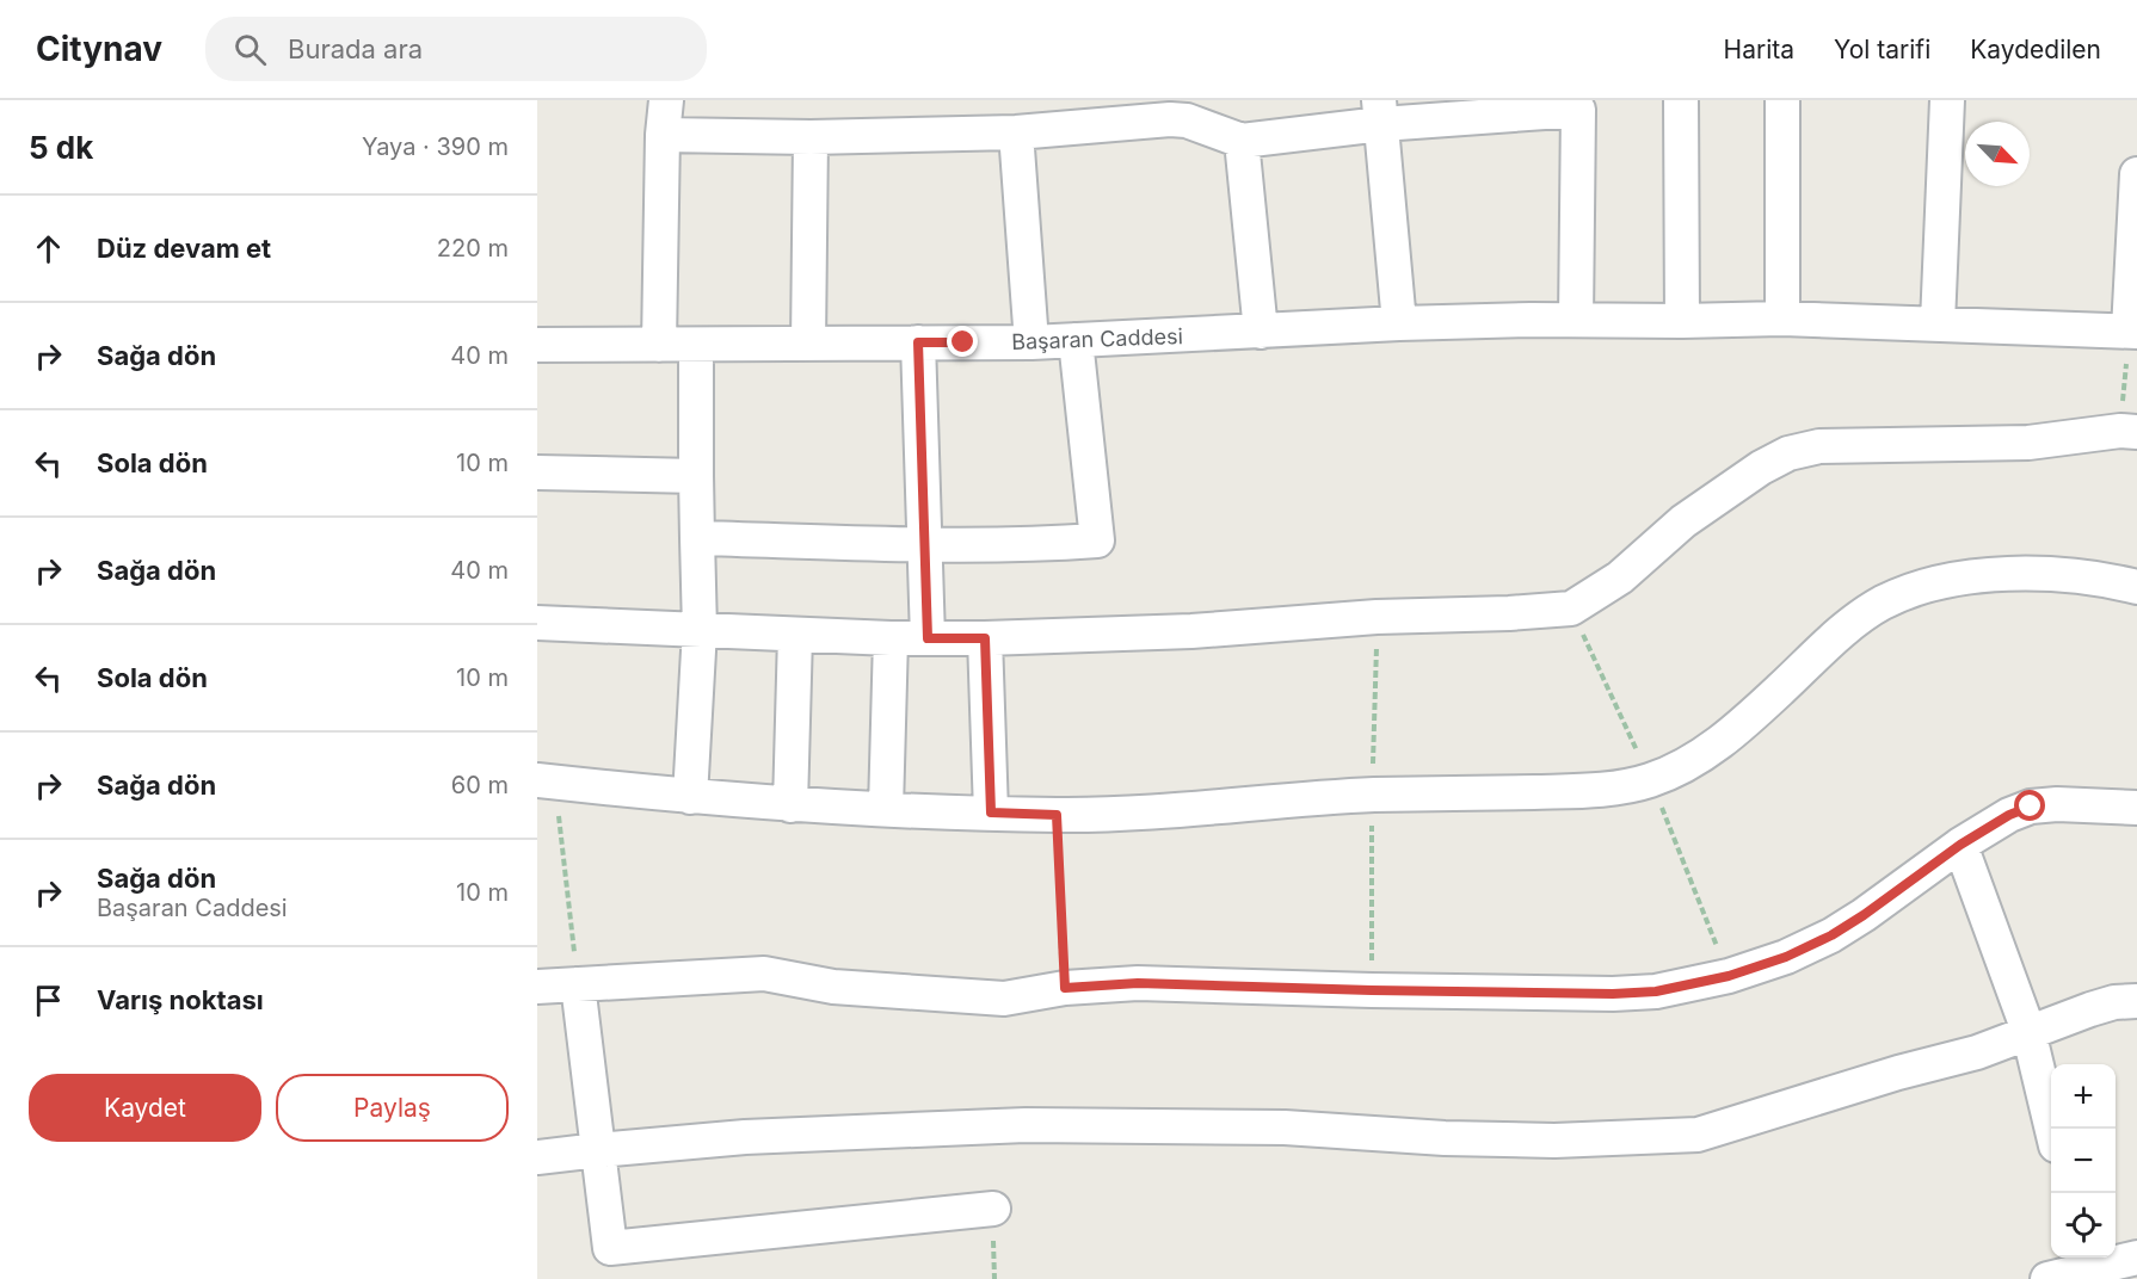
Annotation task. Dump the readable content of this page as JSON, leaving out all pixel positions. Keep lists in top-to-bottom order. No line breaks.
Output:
{"streets":{"street":["Başaran Caddesi"]},"north":"bottom right","page":{"header":"Citynav","search":"Burada ara","nav":["Harita","Yol tarifi","Kaydedilen"],"heading":["5 dk","Yaya · 390 m"],"list":[["Düz devam et","220 m"],["Sağa dön","40 m"],["Sola dön","10 m"],["Sağa dön","40 m"],["Sola dön","10 m"],["Sağa dön","60 m"],["Sağa dön","Başaran Caddesi","10 m"],"Varış noktası"],"buttons":["Kaydet","Paylaş"],"map_buttons":["+","−"]}}
